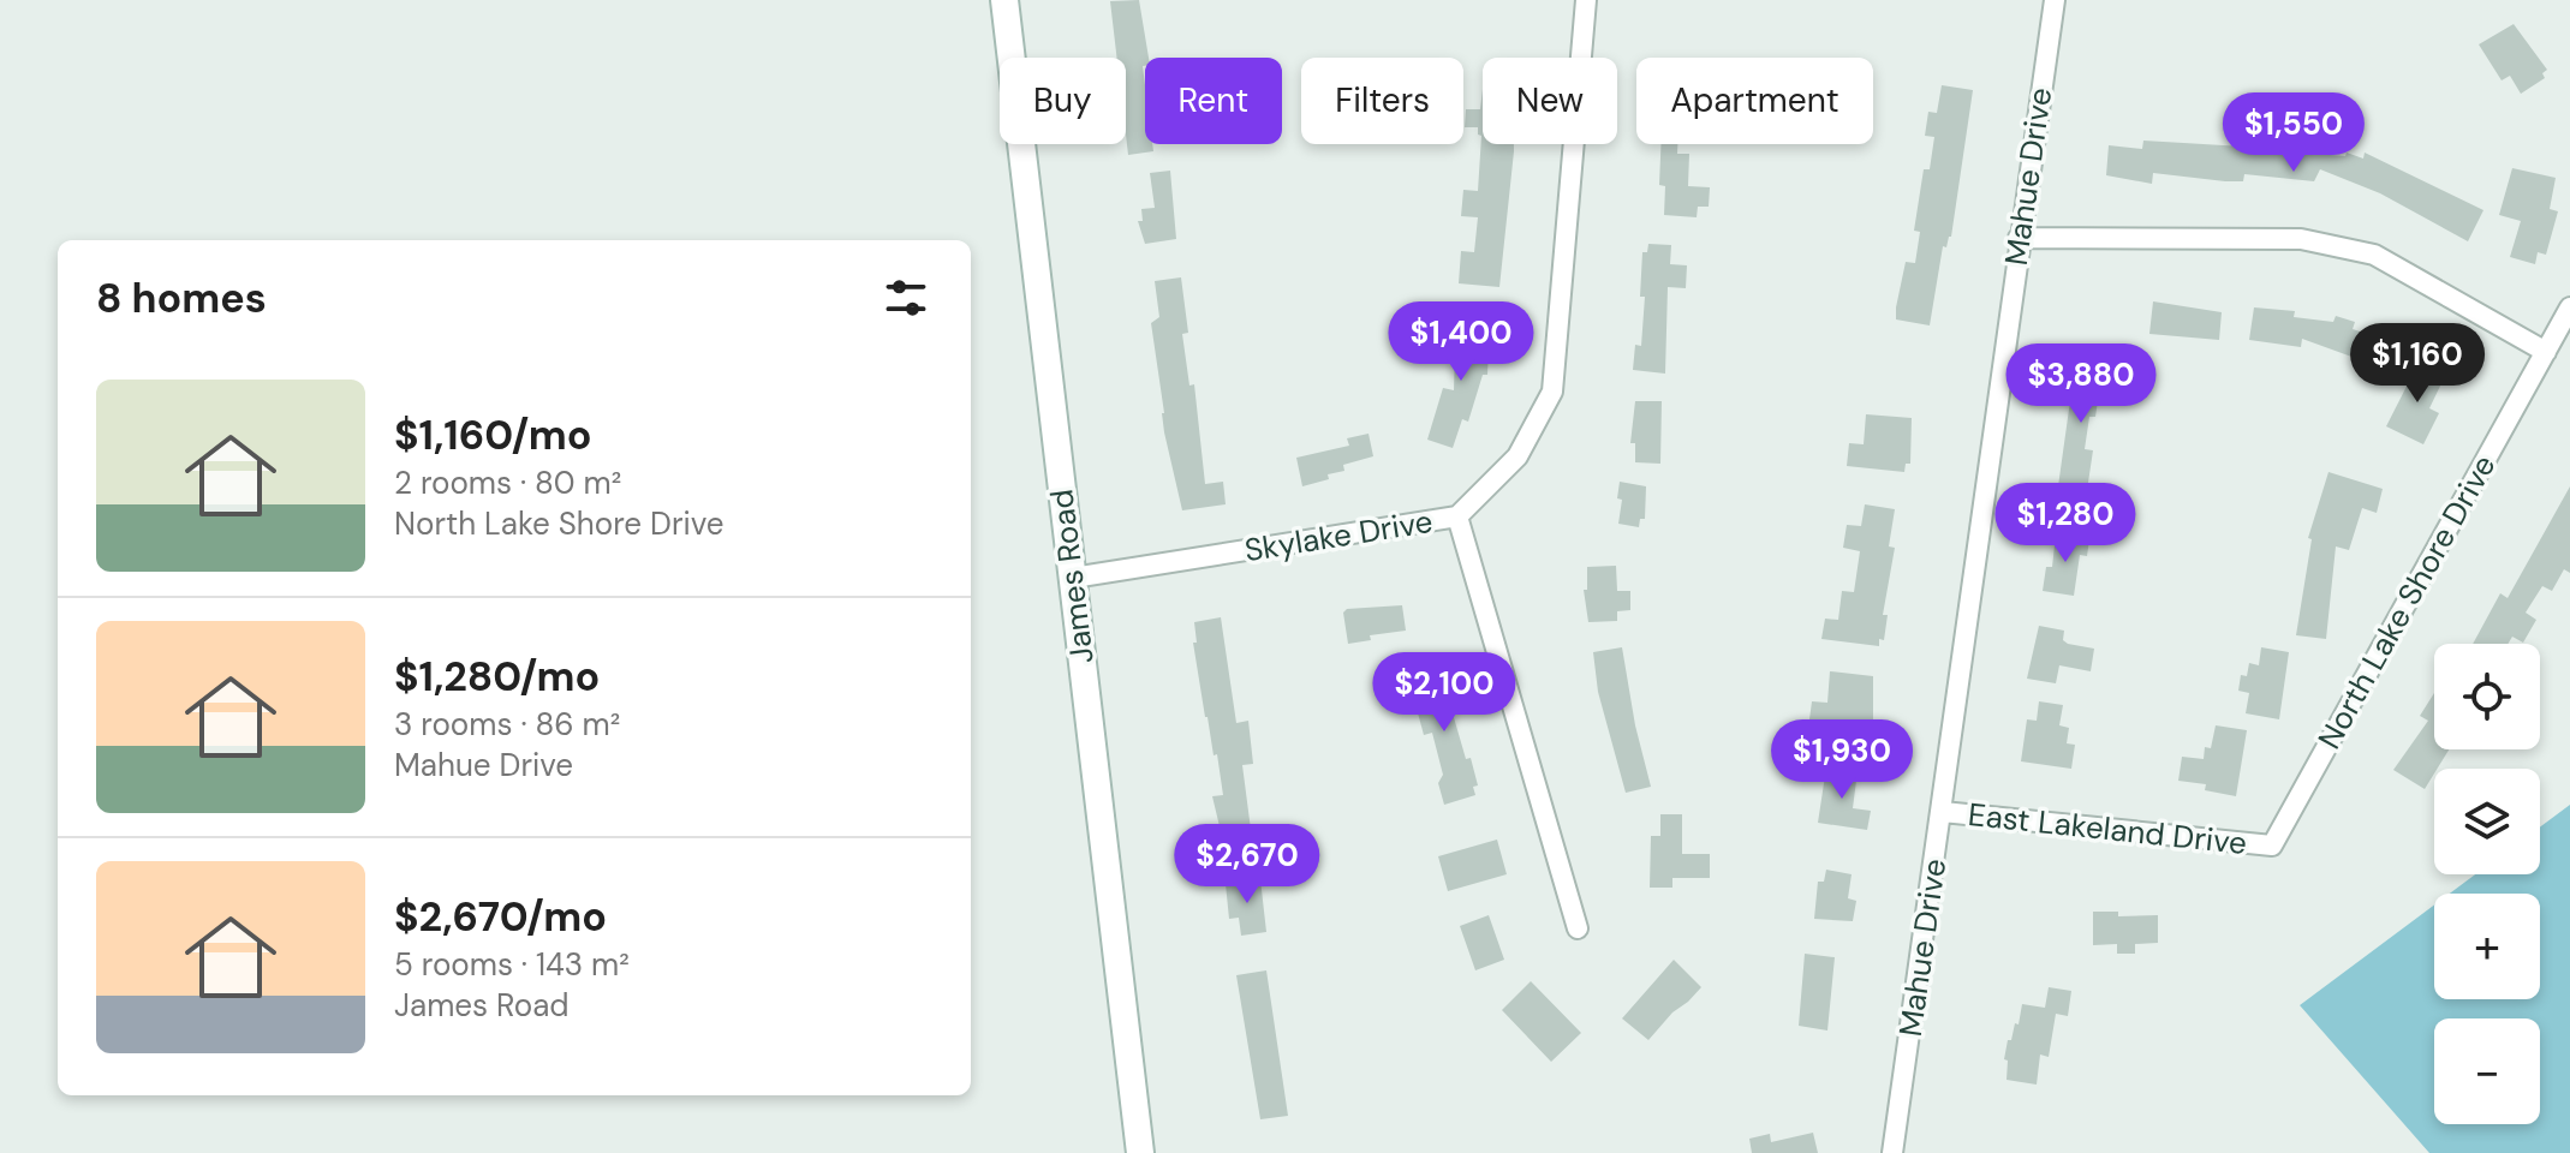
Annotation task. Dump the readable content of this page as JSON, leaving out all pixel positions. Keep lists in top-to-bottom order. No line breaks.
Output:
{"streets":{"main road":["James Road"],"street":["Mahue Drive","Skylake Drive","North Lake Shore Drive","East Lakeland Drive"]},"crossings":[["Mahue Drive","East Lakeland Drive"],["Skylake Drive","James Road"],["North Lake Shore Drive","East Lakeland Drive"]],"page":{"chip":["Buy","Rent","Filters","New","Apartment"],"price":["$1,550","$1,400","$1,160","$3,880","$1,280","$2,100","$1,930","$2,670"],"heading":"8 homes","list":[{"name":"$1,160/mo","note":"2 rooms · 80 m² · North Lake Shore Drive"},{"name":"$1,280/mo","note":"3 rooms · 86 m² · Mahue Drive"},{"name":"$2,670/mo","note":"5 rooms · 143 m² · James Road"}],"map_buttons":["+","−"]}}
